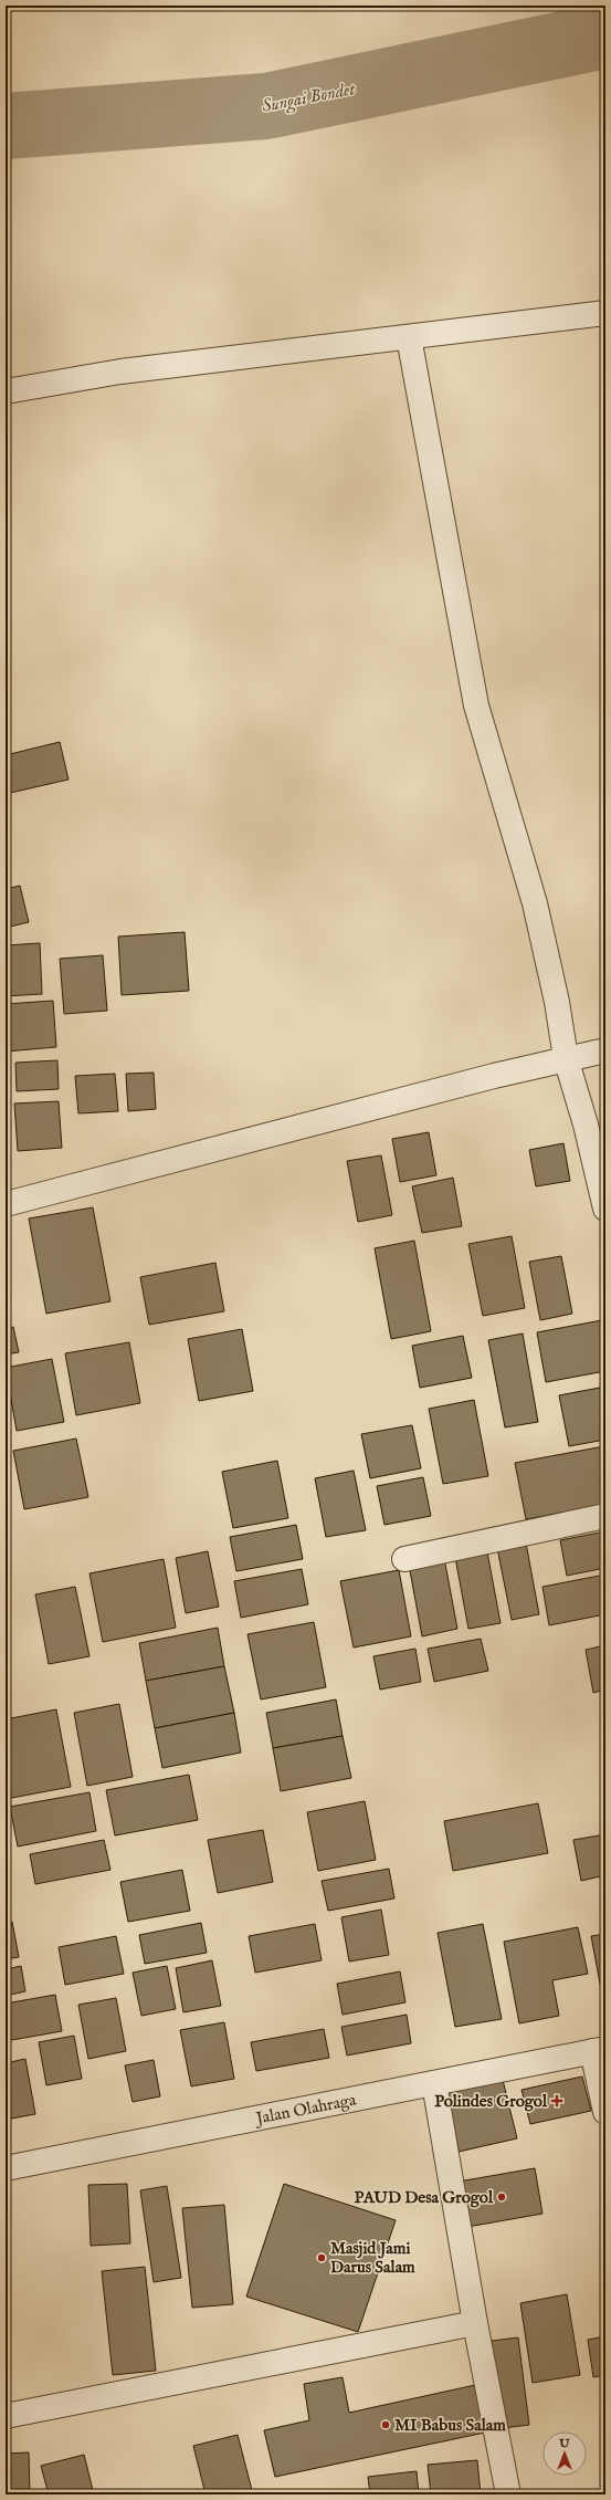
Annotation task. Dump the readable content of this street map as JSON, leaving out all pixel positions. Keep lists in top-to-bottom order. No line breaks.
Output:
{"streets":{"street":["Jalan Olahraga"]},"water":["Sungai Bondet"],"places":{"health":["Polindes Grogol"],"other":["PAUD Desa Grogol","Masjid Jami Darus Salam","MI Babus Salam"]},"north":"top"}
